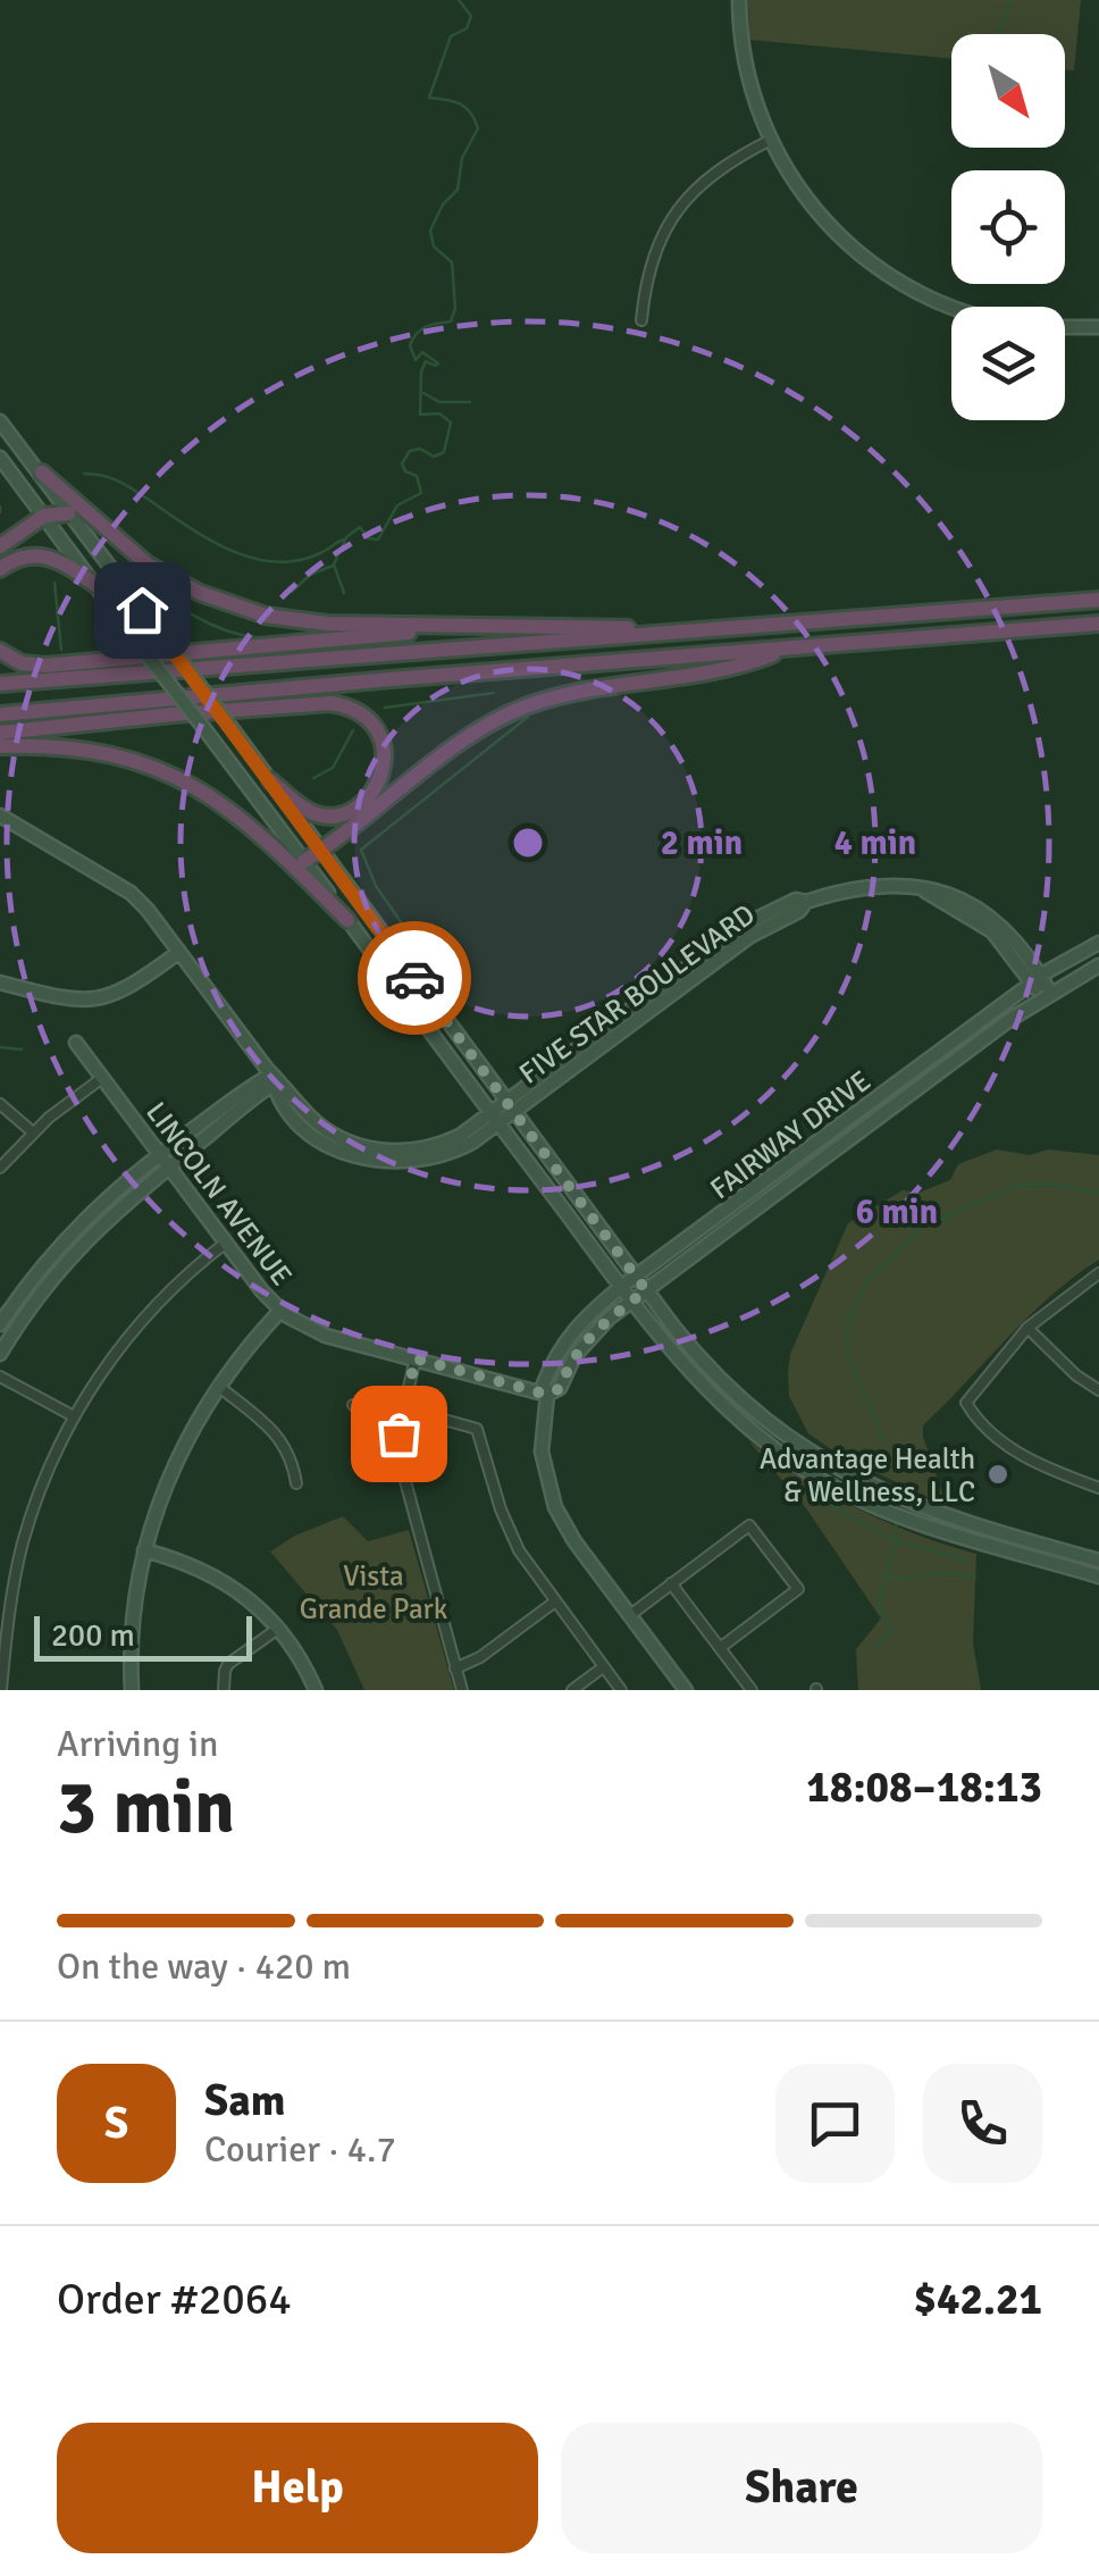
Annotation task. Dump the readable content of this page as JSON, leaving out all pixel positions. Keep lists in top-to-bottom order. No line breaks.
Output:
{"streets":{"street":["FIVE STAR BOULEVARD","FAIRWAY DRIVE","LINCOLN AVENUE"]},"crossings":[["FIVE STAR BOULEVARD","FAIRWAY DRIVE"],["FAIRWAY DRIVE","LINCOLN AVENUE"]],"parks":["Vista Grande Park"],"places":["Advantage Health & Wellness, LLC"],"scale_bar":"200 m","north":"bottom right","page":{"scale":"200 m","heading":["3 min","Arriving in","18:08–18:13"],"panel":["Sam","Courier · 4.7","Order #2064","$42.21"],"bar":"On the way · 420 m","round":"S","buttons":["Help","Share"]},"rings":["2 min","4 min","6 min"]}
